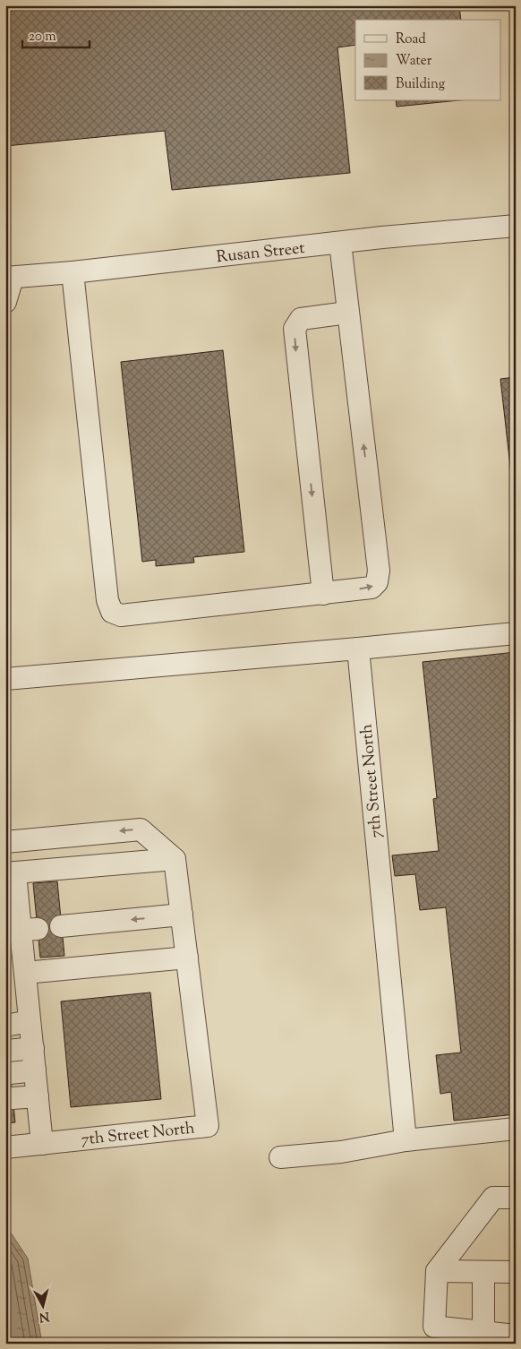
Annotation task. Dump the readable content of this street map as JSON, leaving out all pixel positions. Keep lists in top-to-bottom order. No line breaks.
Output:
{"streets":{"lane":["Rusan Street","7th Street North"]},"legend":["Road","Water","Building"],"scale_bar":"20 m","north":"bottom"}
